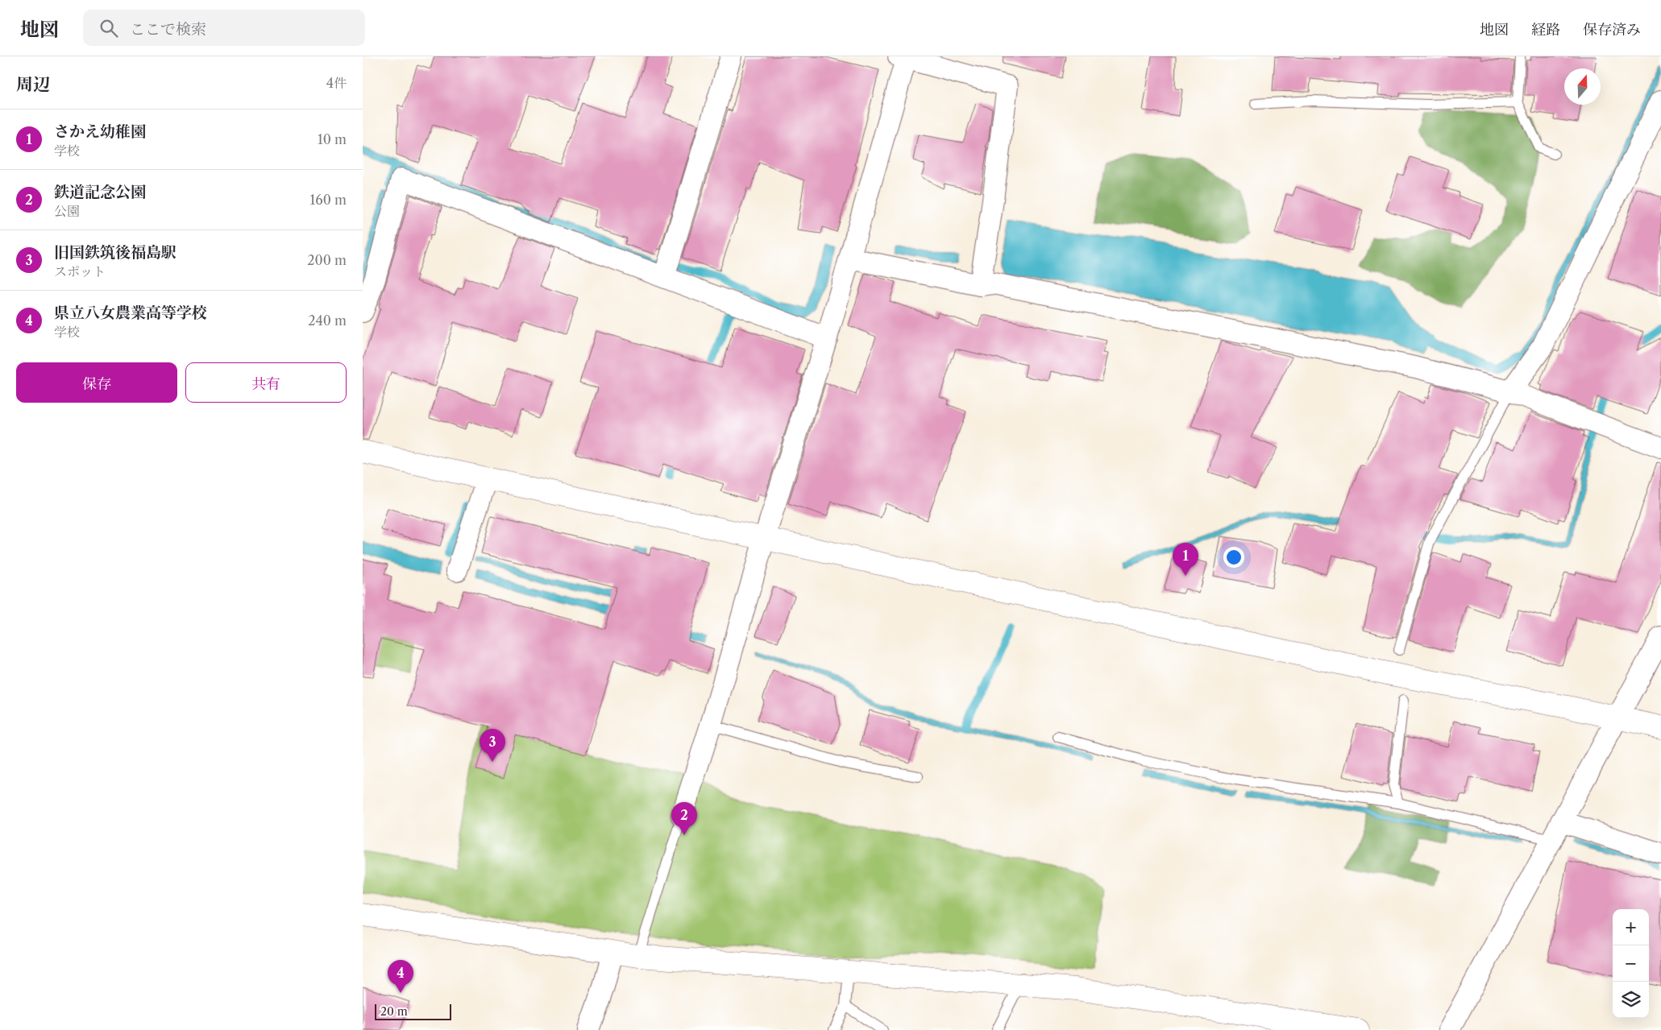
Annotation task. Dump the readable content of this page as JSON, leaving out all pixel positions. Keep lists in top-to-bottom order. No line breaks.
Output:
{"scale_bar":"20 m","north":"top","page":{"header":"地図","search":"ここで検索","nav":["地図","経路","保存済み"],"heading":["周辺","4件"],"list":[{"mark":"1","name":"さかえ幼稚園","note":"学校","value":"10 m"},{"mark":"2","name":"鉄道記念公園","note":"公園","value":"160 m"},{"mark":"3","name":"旧国鉄筑後福島駅","note":"スポット","value":"200 m"},{"mark":"4","name":"県立八女農業高等学校","note":"学校","value":"240 m"}],"buttons":["保存","共有"],"pins":["1","3","2","4"],"map_buttons":["+","−"],"scale":"20 m"}}
